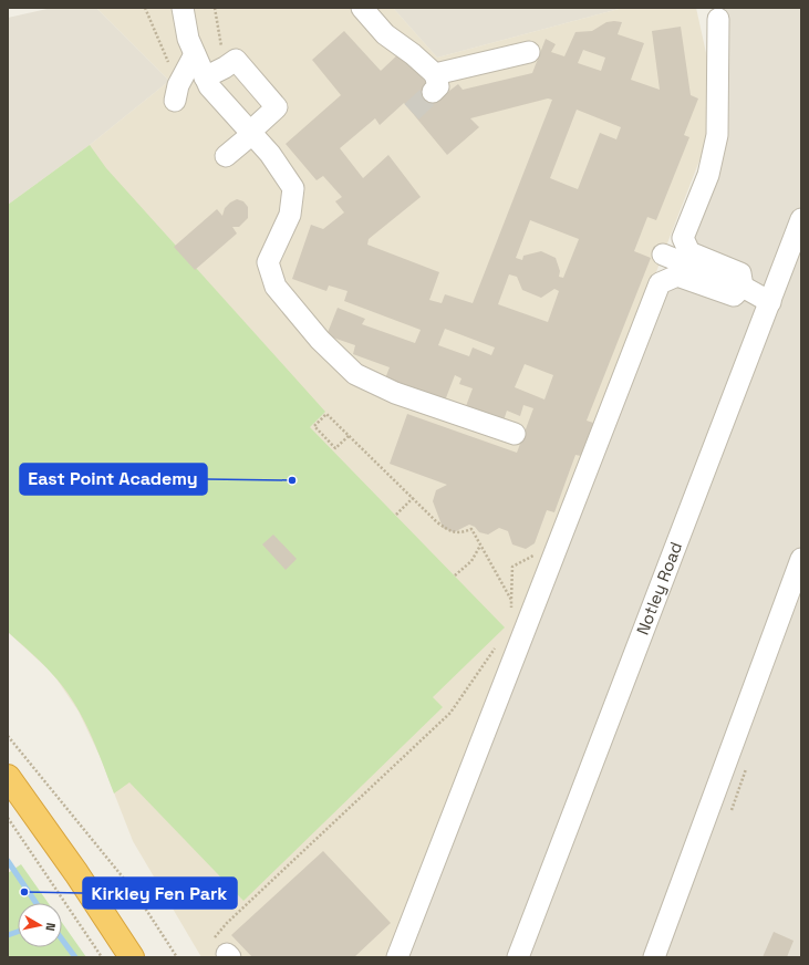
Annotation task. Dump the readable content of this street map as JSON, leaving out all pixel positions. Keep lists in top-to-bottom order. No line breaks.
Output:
{"streets":{"street":["Notley Road"]},"places":["East Point Academy","Kirkley Fen Park"],"north":"right"}
